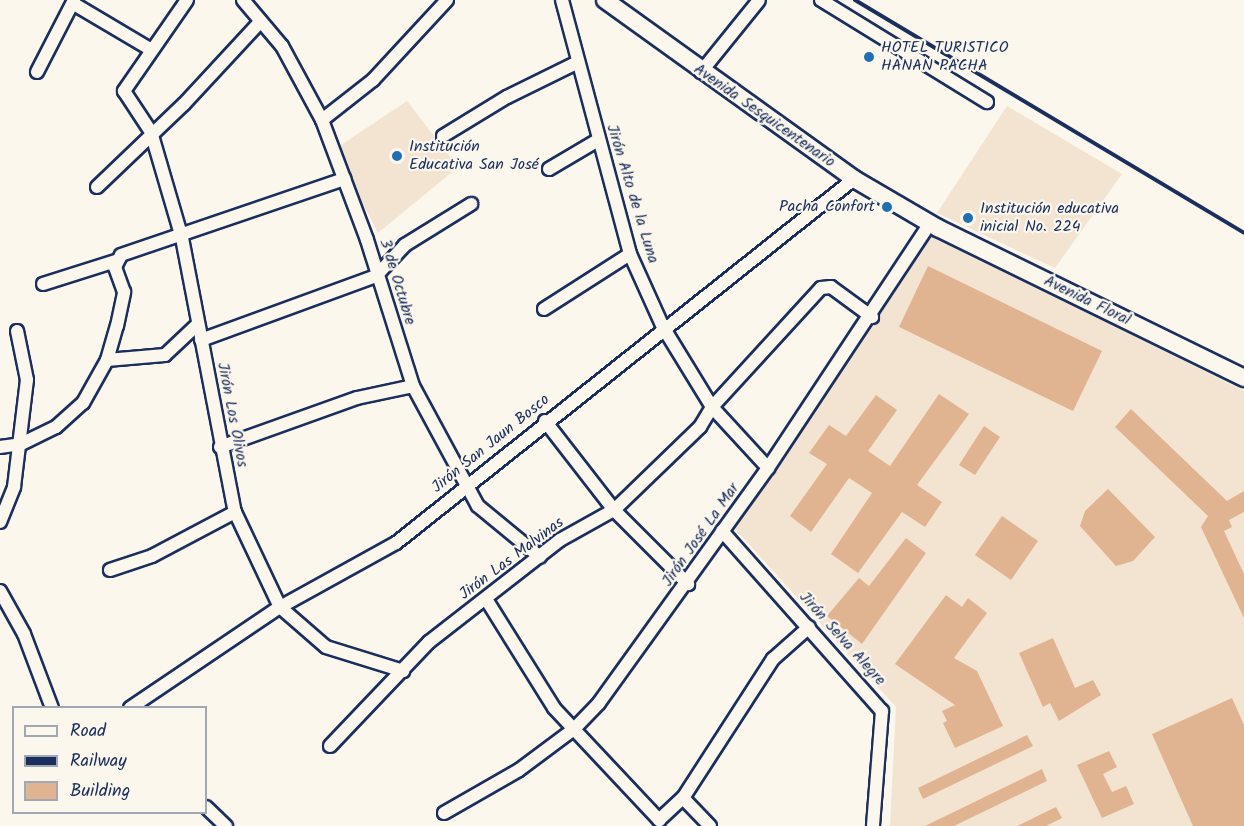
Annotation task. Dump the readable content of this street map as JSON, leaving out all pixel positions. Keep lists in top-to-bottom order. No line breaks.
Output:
{"streets":{"street":["Avenida Sesquicentenario","Jirón Alto de la Luna","3 de Octubre","Avenida Floral","Jirón Los Olivos","Jirón San Jaun Bosco","Jirón José La Mar","Jirón Las Malvinas","Jirón Selva Alegre"]},"crossings":[["Avenida Sesquicentenario","Avenida Floral"],["Avenida Sesquicentenario","Jirón San Jaun Bosco"],["Avenida Sesquicentenario","Jirón José La Mar"],["Jirón Alto de la Luna","Jirón San Jaun Bosco"],["Jirón Alto de la Luna","Jirón José La Mar"],["Jirón Alto de la Luna","Jirón Las Malvinas"],["3 de Octubre","Jirón San Jaun Bosco"],["3 de Octubre","Jirón Las Malvinas"],["Avenida Floral","Jirón José La Mar"],["Jirón Los Olivos","Jirón San Jaun Bosco"],["Jirón Los Olivos","Jirón Las Malvinas"],["Jirón José La Mar","Jirón Las Malvinas"],["Jirón José La Mar","Jirón Selva Alegre"]],"places":["HOTEL TURISTICO HANAN PACHA","Institución Educativa San José","Pacha Confort","Institución educativa inicial No. 224"],"legend":["Road","Railway","Building"]}
